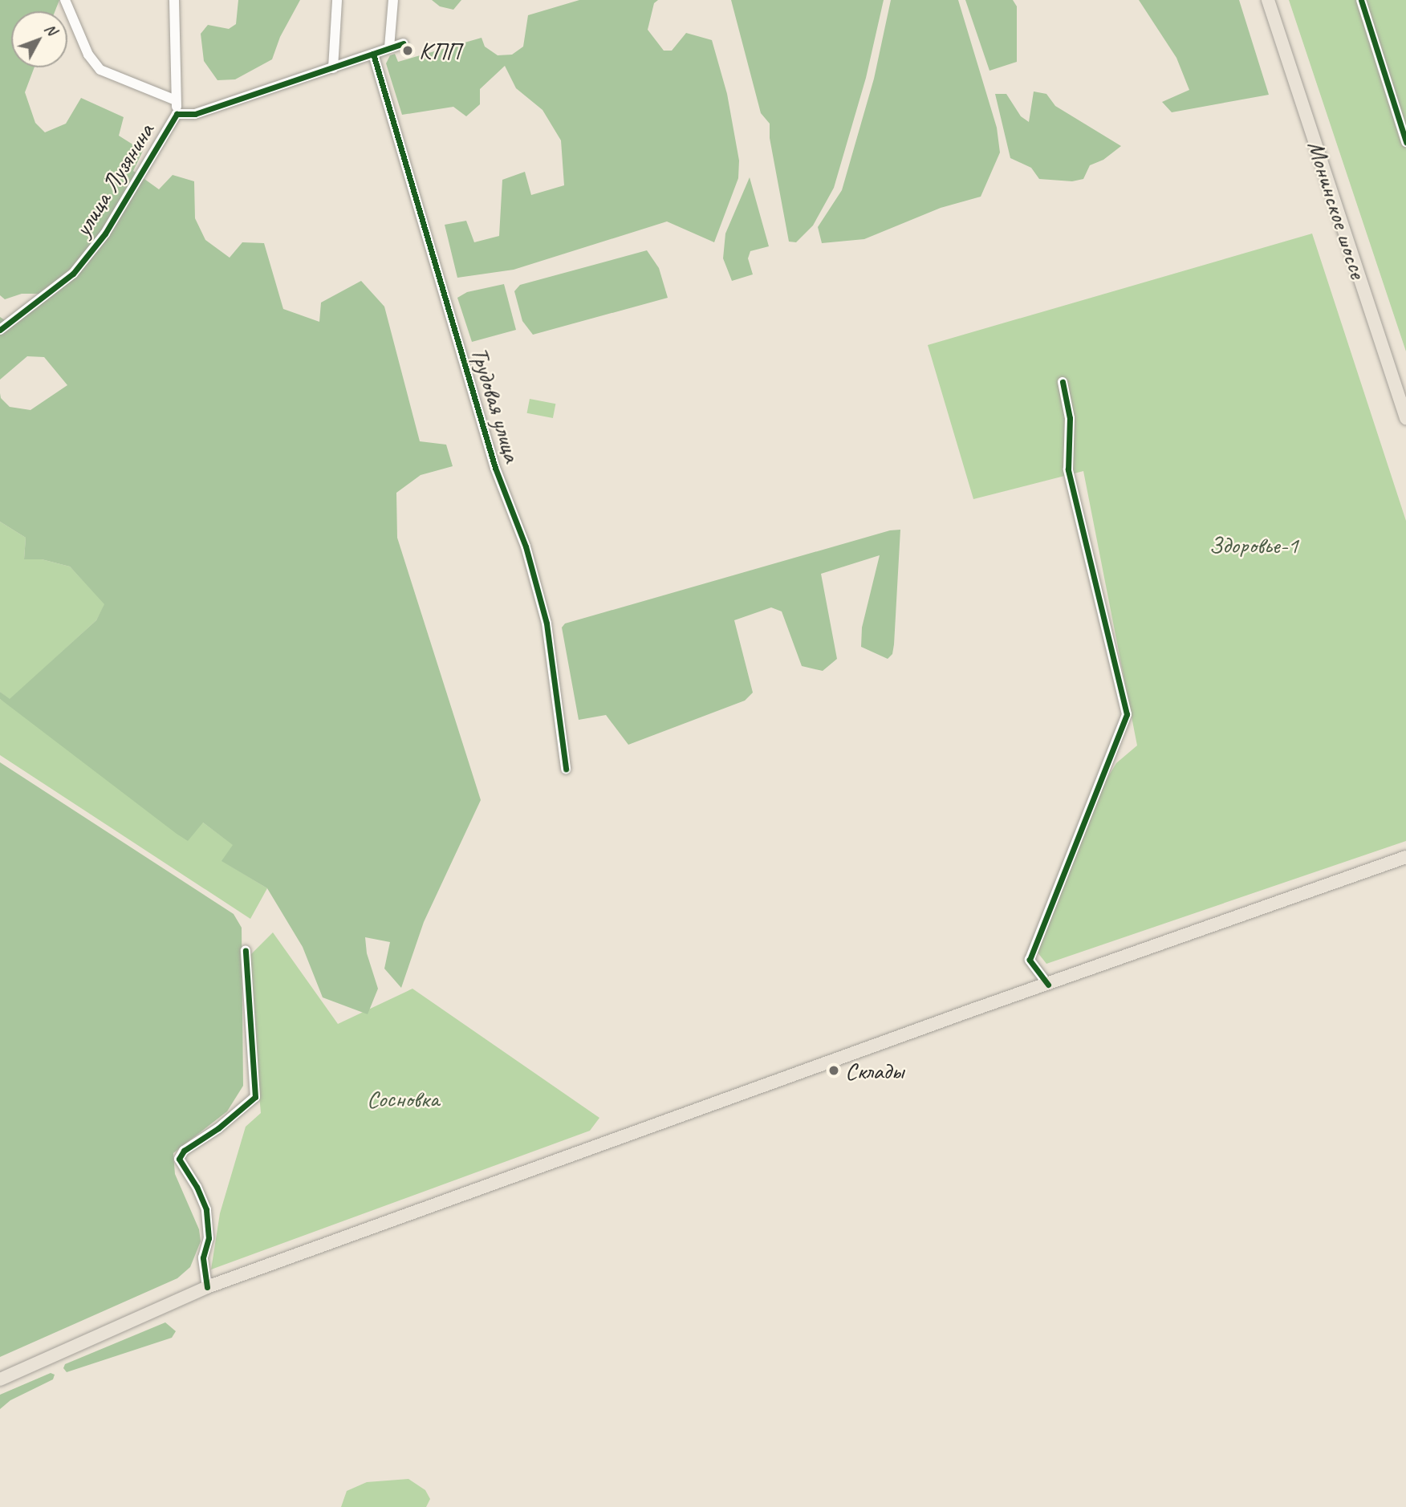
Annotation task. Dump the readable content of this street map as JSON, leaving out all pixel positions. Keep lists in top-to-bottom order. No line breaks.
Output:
{"streets":{"main road":["Монинское шоссе"],"street":["улица Лузянина","Трудовая улица"]},"crossings":[["улица Лузянина","Трудовая улица"]],"parks":["Здоровье-1","Сосновка"],"places":["КПП","Склады"],"north":"top right"}
